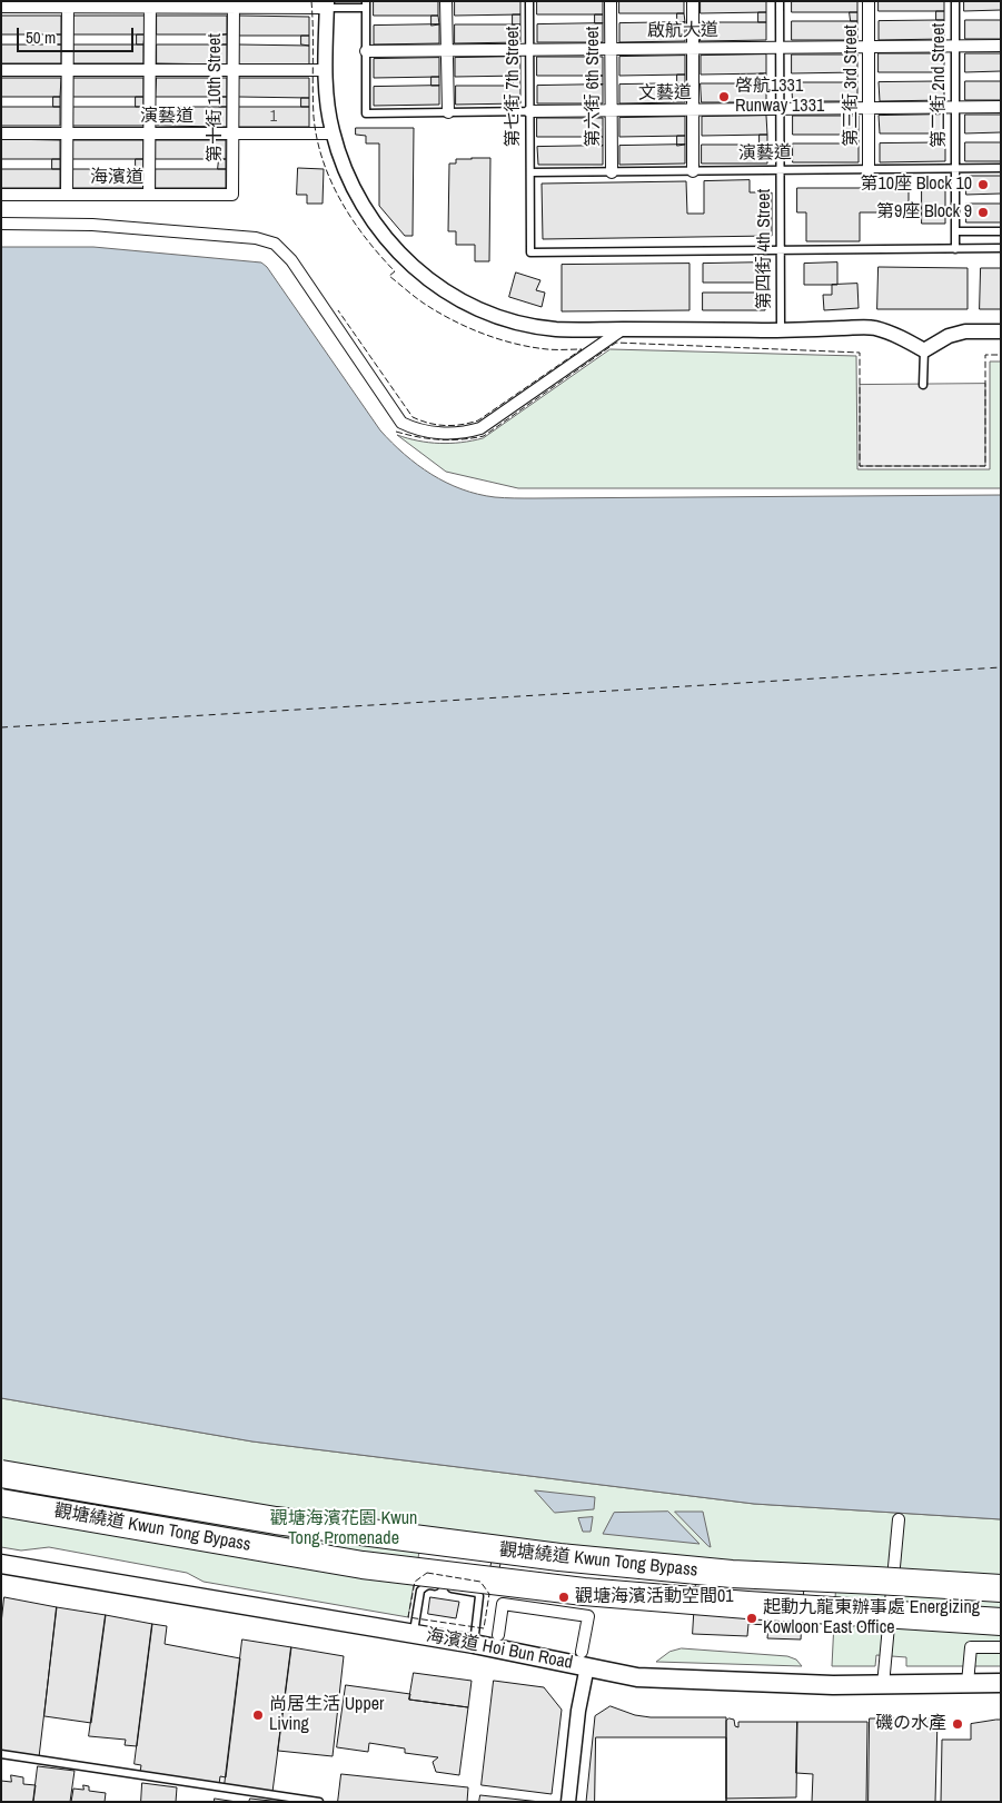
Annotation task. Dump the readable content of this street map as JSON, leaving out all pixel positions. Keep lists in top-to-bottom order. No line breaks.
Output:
{"streets":{"highway":["觀塘繞道 Kwun Tong Bypass"],"street":["啟航大道","第三街 3rd Street","第六街 6th Street","文藝道","第十街 10th Street","演藝道","海濱道","海濱道 Hoi Bun Road"],"lane":["第二街 2nd Street","第七街 7th Street","第四街 4th Street"]},"crossings":[["啟航大道","第三街 3rd Street"],["啟航大道","第二街 2nd Street"],["啟航大道","第七街 7th Street"],["啟航大道","第六街 6th Street"],["啟航大道","第四街 4th Street"],["第三街 3rd Street","文藝道"],["第三街 3rd Street","演藝道"],["第二街 2nd Street","文藝道"],["第二街 2nd Street","演藝道"],["第七街 7th Street","文藝道"],["第七街 7th Street","演藝道"],["第七街 7th Street","第四街 4th Street"],["第六街 6th Street","文藝道"],["第六街 6th Street","演藝道"],["文藝道","第四街 4th Street"],["第十街 10th Street","演藝道"],["第十街 10th Street","海濱道"],["演藝道","第四街 4th Street"]],"parks":["觀塘海濱花園 Kwun Tong Promenade"],"places":["啓航1331 Runway 1331","第10座 Block 10","第9座 Block 9","觀塘海濱活動空間01","起動九龍東辦事處 Energizing Kowloon East Office","尚居生活 Upper Living","磯の水產"],"house_numbers":["1"],"scale_bar":"50 m"}
